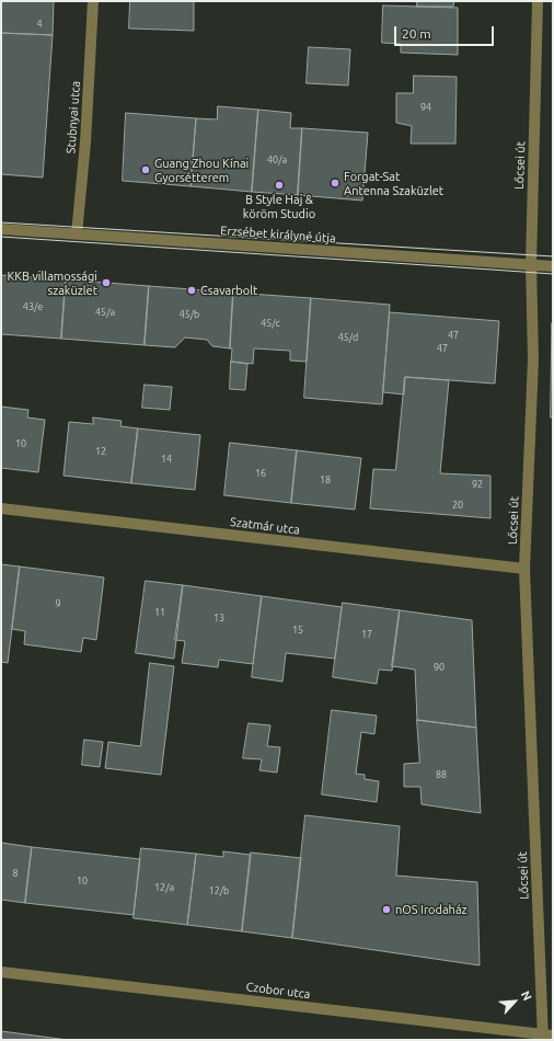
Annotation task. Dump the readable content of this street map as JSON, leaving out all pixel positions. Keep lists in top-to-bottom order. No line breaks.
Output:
{"streets":{"street":["Stubnyai utca","Lőcsei út","Erzsébet királyné útja","Szatmár utca","Czobor utca"]},"crossings":[["Stubnyai utca","Erzsébet királyné útja"],["Lőcsei út","Erzsébet királyné útja"],["Lőcsei út","Szatmár utca"],["Lőcsei út","Czobor utca"]],"places":["Guang Zhou Kínai Gyorsétterem","Forgat-Sat Antenna Szaküzlet","B Style Haj & köröm Studio","KKB villamossági szaküzlet","Csavarbolt","nOS Irodaház"],"house_numbers":["4","94","40/a","43/e","45/a","45/b","45/c","47","45/d","47","10","12","14","16","18","92","20","9","11","13","15","17","90","88","8","10","12/a","12/b"],"scale_bar":"20 m","north":"top right"}
